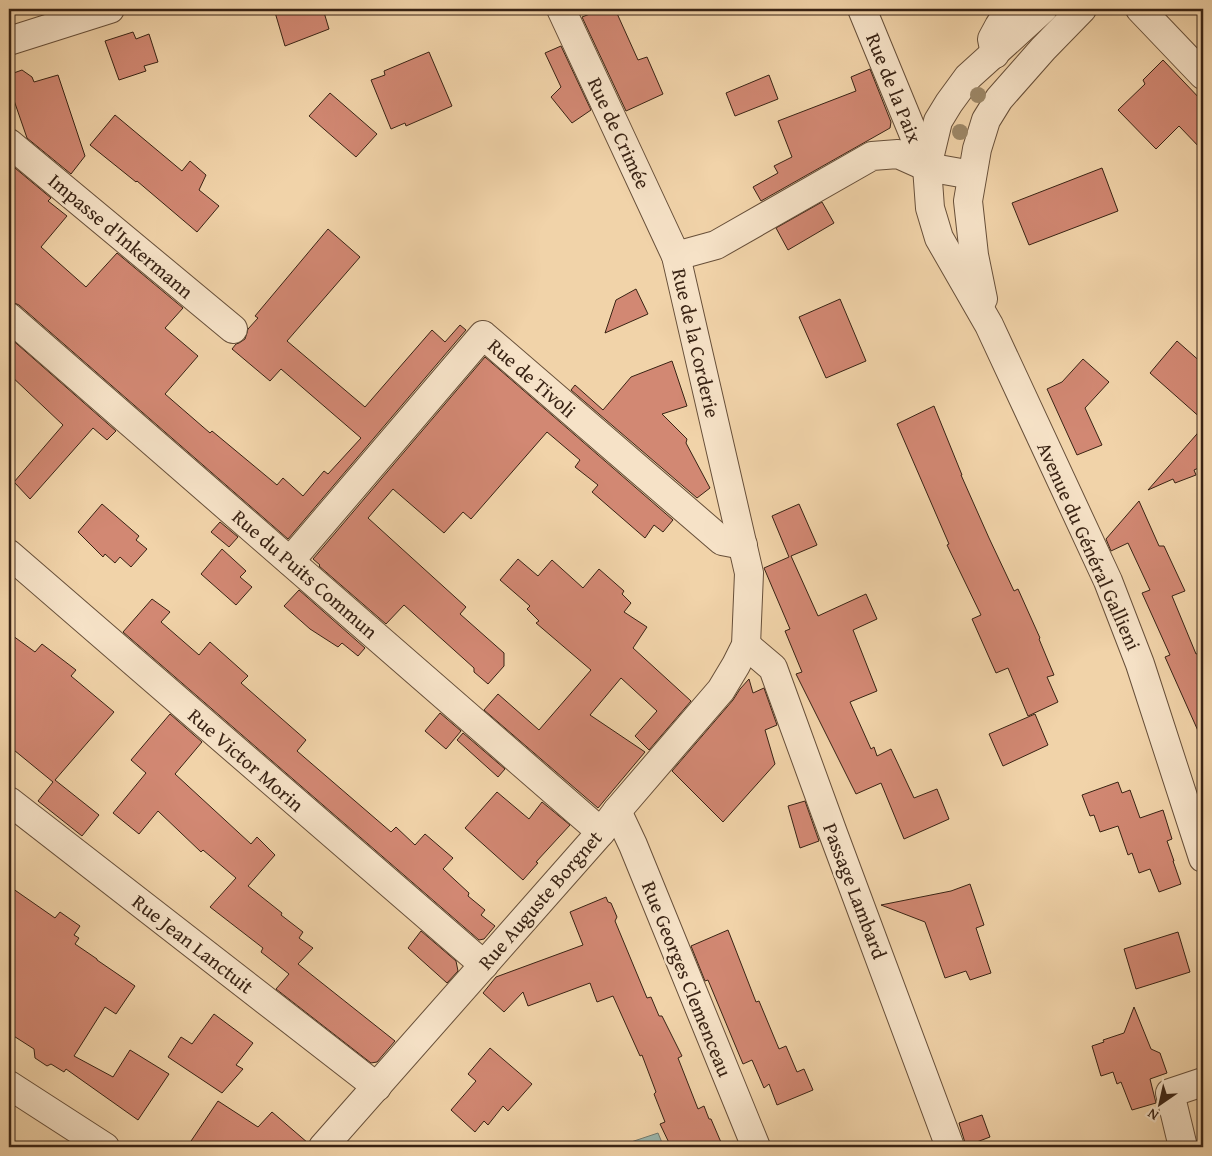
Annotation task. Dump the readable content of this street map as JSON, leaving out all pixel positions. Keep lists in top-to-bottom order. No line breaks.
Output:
{"streets":{"street":["Rue de la Paix","Rue de Crimée","Impasse d'Inkermann","Rue de la Corderie","Rue de Tivoli","Avenue du Général Gallieni","Rue du Puits Commun","Rue Victor Morin","Passage Lambard","Rue Auguste Borgnet","Rue Jean Lanctuit","Rue Georges Clemenceau"]},"crossings":[["Rue de la Paix","Rue de la Corderie"],["Rue de Crimée","Rue de la Corderie"],["Rue de la Corderie","Rue de Tivoli"],["Rue de la Corderie","Passage Lambard"],["Rue de la Corderie","Rue Auguste Borgnet"],["Rue de Tivoli","Rue du Puits Commun"],["Rue du Puits Commun","Rue Auguste Borgnet"],["Rue du Puits Commun","Rue Georges Clemenceau"],["Rue Victor Morin","Rue Auguste Borgnet"],["Passage Lambard","Rue Auguste Borgnet"],["Rue Auguste Borgnet","Rue Jean Lanctuit"],["Rue Auguste Borgnet","Rue Georges Clemenceau"]],"north":"bottom left"}
